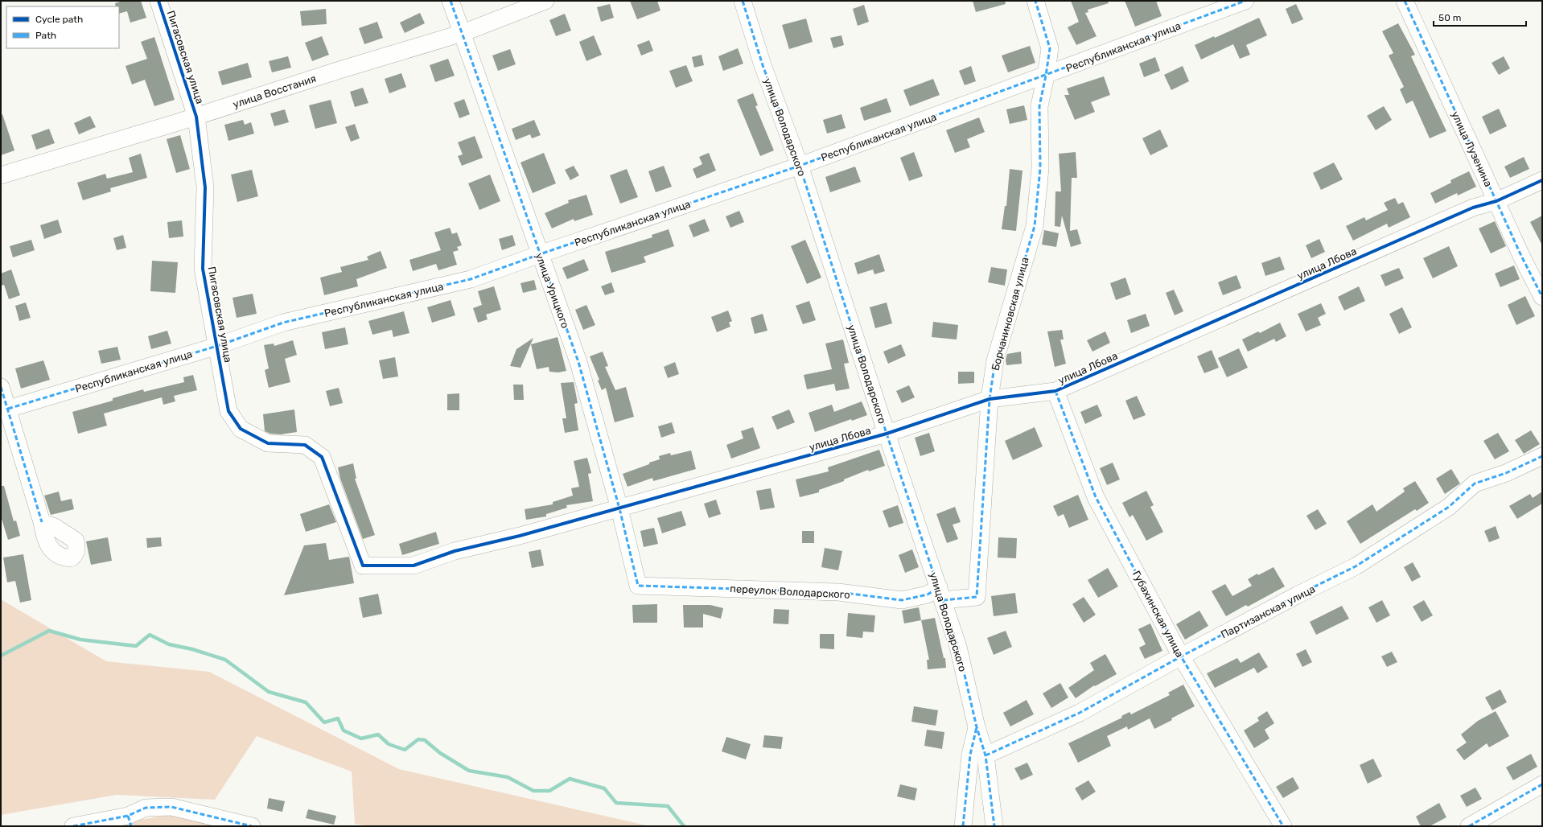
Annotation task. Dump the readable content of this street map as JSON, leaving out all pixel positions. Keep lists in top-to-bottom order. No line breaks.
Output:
{"streets":{"street":["Республиканская улица","Пигасовская улица","улица Восстания","улица Володарского","улица Лузенина","улица Лбова","улица Урицкого","Борчаниновская улица","переулок Володарского","Партизанская улица","Губахинская улица"]},"crossings":[["Республиканская улица","Пигасовская улица"],["Республиканская улица","улица Володарского"],["Республиканская улица","улица Урицкого"],["Республиканская улица","Борчаниновская улица"],["Пигасовская улица","улица Восстания"],["Пигасовская улица","улица Лбова"],["улица Восстания","улица Урицкого"],["улица Володарского","улица Лбова"],["улица Володарского","Борчаниновская улица"],["улица Володарского","переулок Володарского"],["улица Володарского","Партизанская улица"],["улица Лузенина","улица Лбова"],["улица Лбова","улица Урицкого"],["улица Лбова","Борчаниновская улица"],["улица Лбова","Губахинская улица"],["улица Урицкого","переулок Володарского"],["Борчаниновская улица","переулок Володарского"],["Партизанская улица","Губахинская улица"]],"legend":["Cycle path","Path"],"scale_bar":"50 m"}
